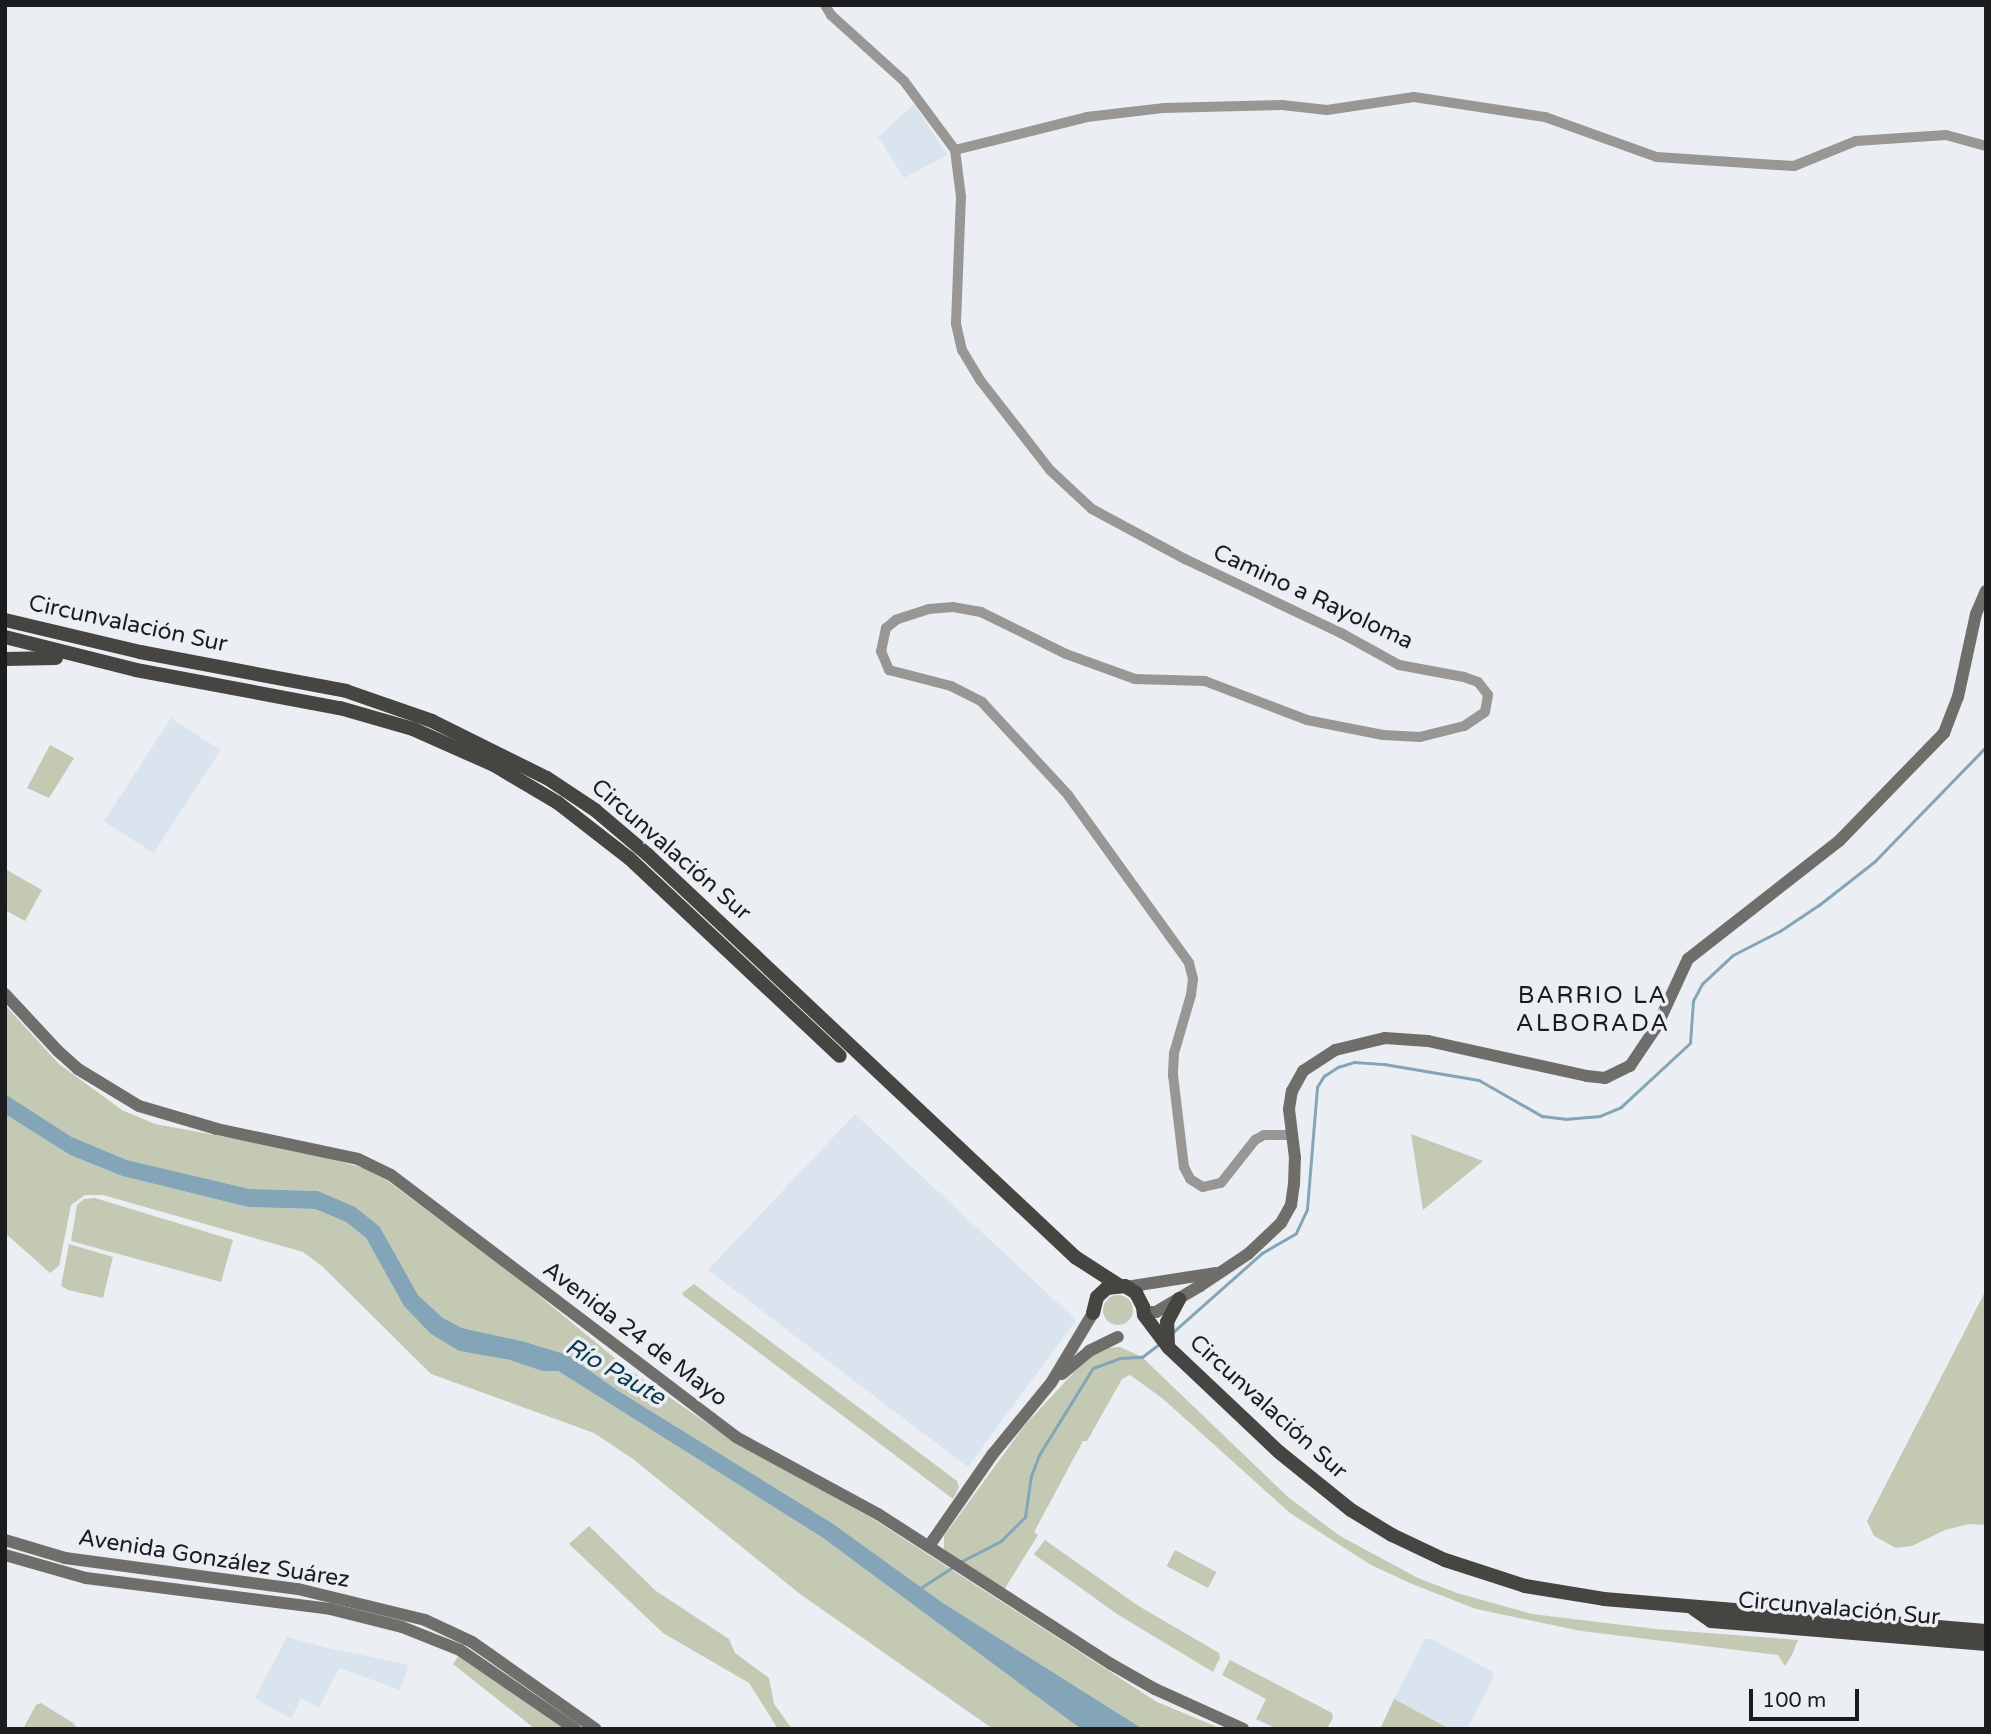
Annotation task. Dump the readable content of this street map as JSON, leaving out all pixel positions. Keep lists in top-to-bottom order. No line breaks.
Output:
{"streets":{"highway":["Circunvalación Sur"],"main road":["Avenida 24 de Mayo","Avenida González Suárez"],"street":["Camino a Rayoloma"]},"districts":["BARRIO LA ALBORADA"],"water":["Río Paute"],"scale_bar":"100 m"}
